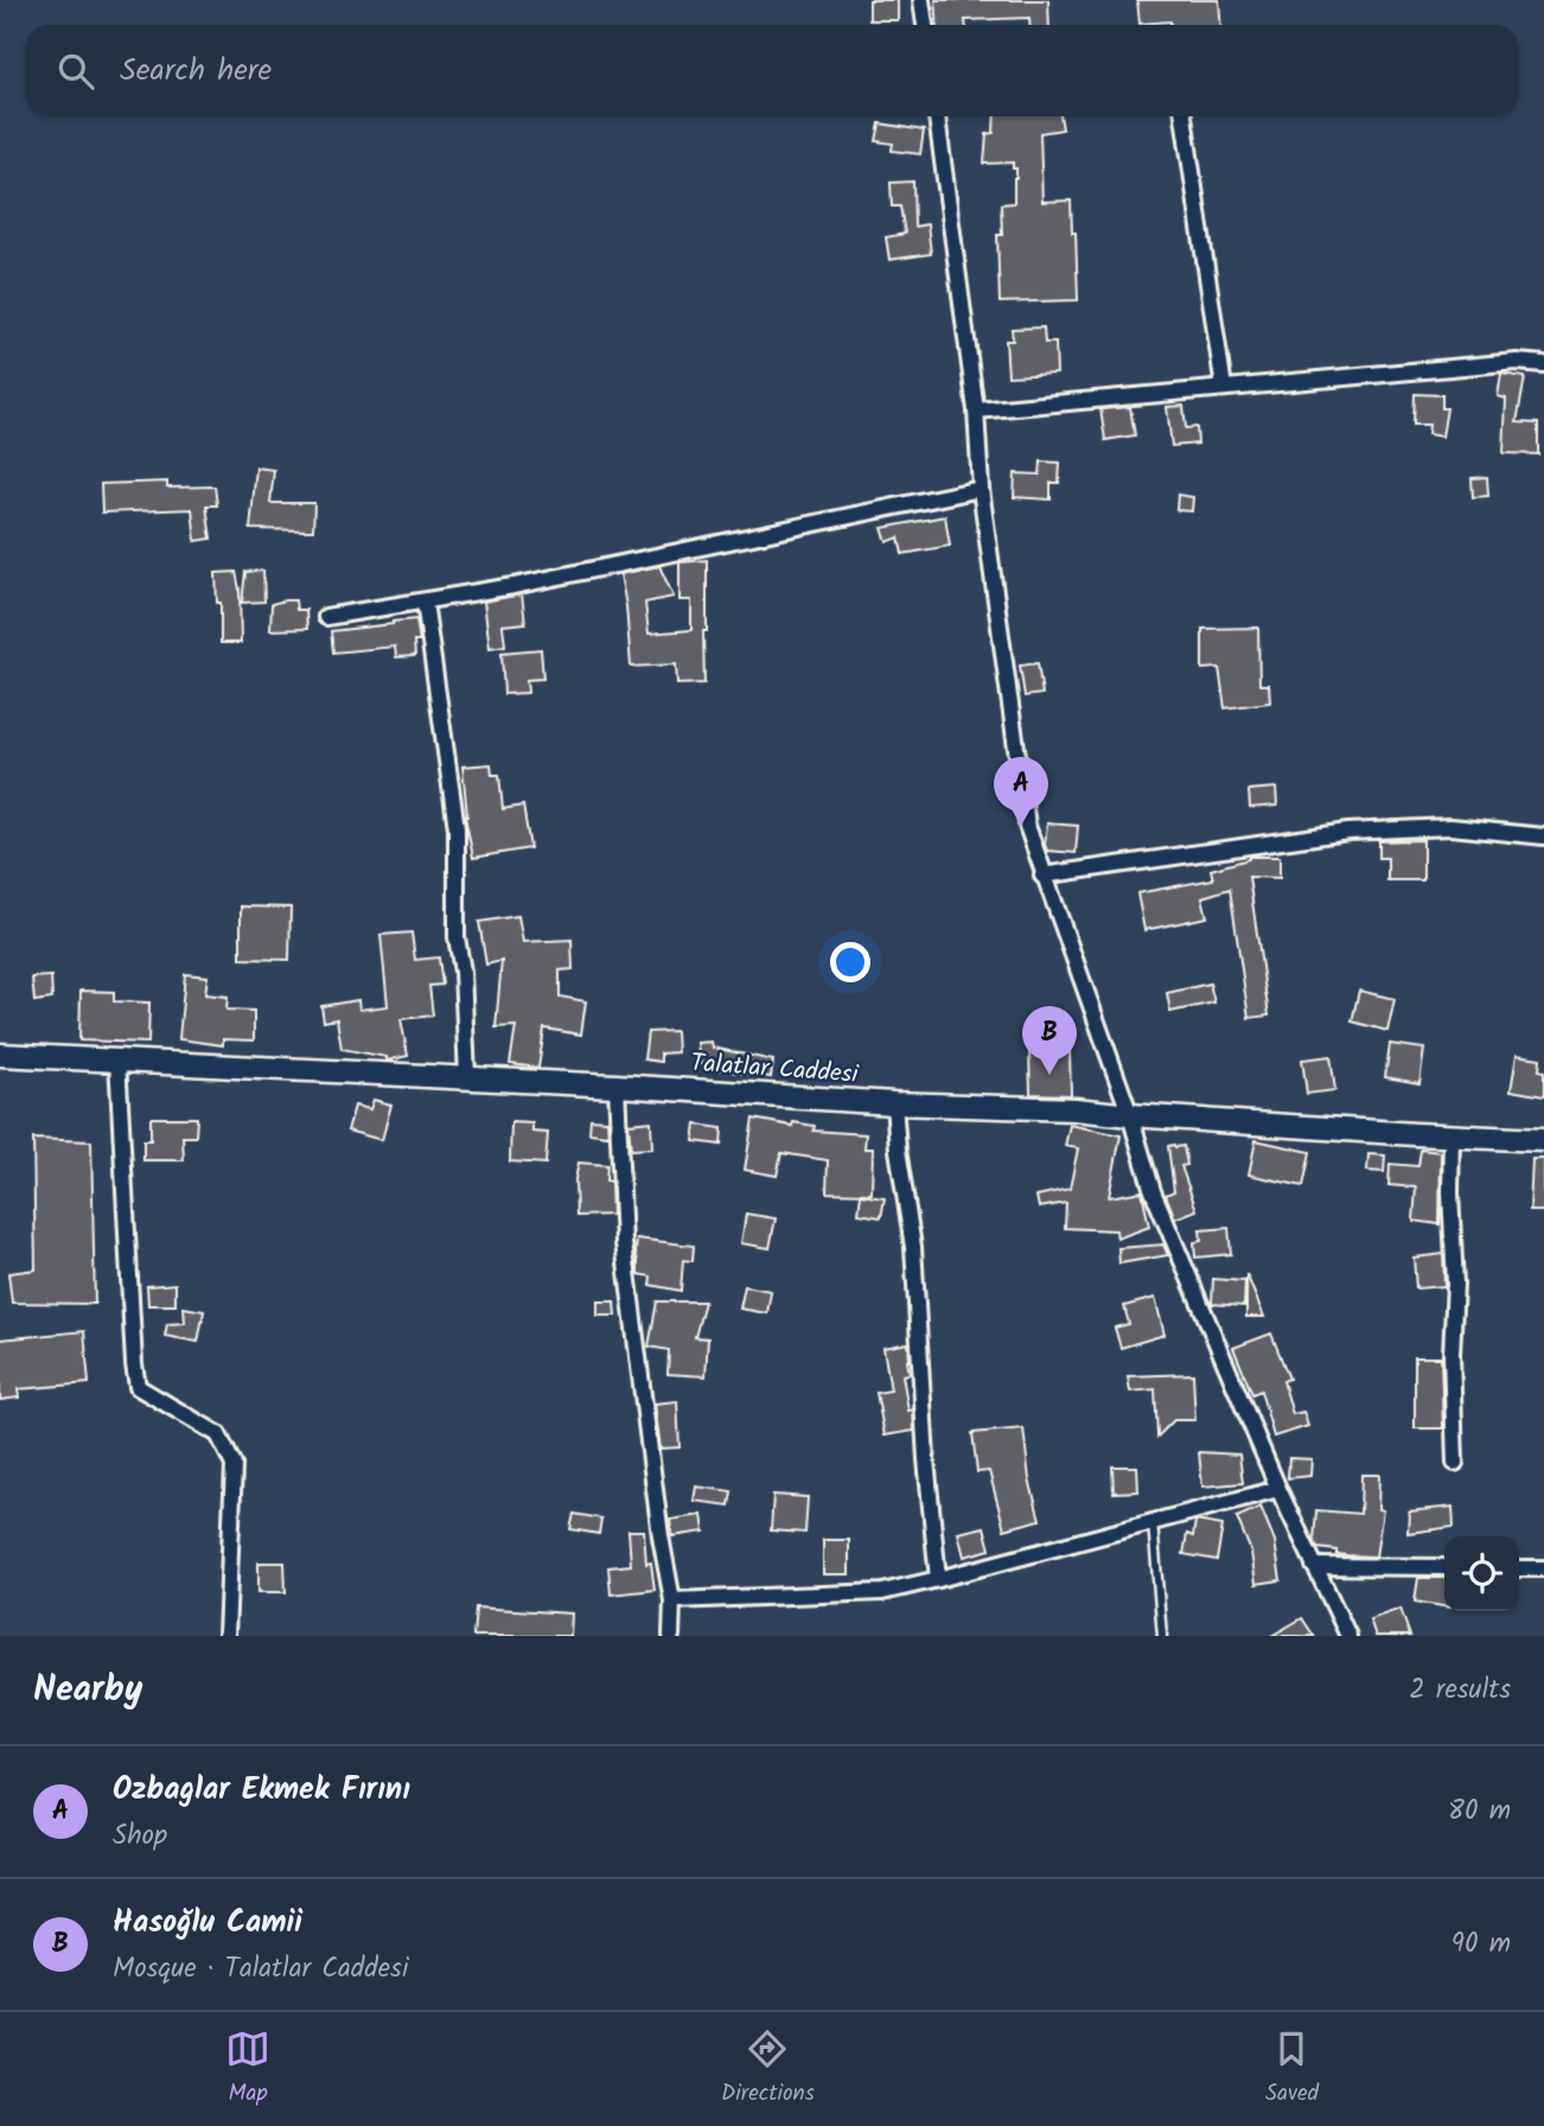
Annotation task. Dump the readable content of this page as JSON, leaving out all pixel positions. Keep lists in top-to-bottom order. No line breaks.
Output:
{"streets":{"street":["Talatlar Caddesi"]},"page":{"search":"Search here","pins":["A","B"],"heading":["Nearby","2 results"],"list":[{"mark":"A","name":"Ozbaglar Ekmek Fırını","note":"Shop","value":"80 m"},{"mark":"B","name":"Hasoğlu Camii","note":"Mosque · Talatlar Caddesi","value":"90 m"}],"nav":["Map","Directions","Saved"]}}
